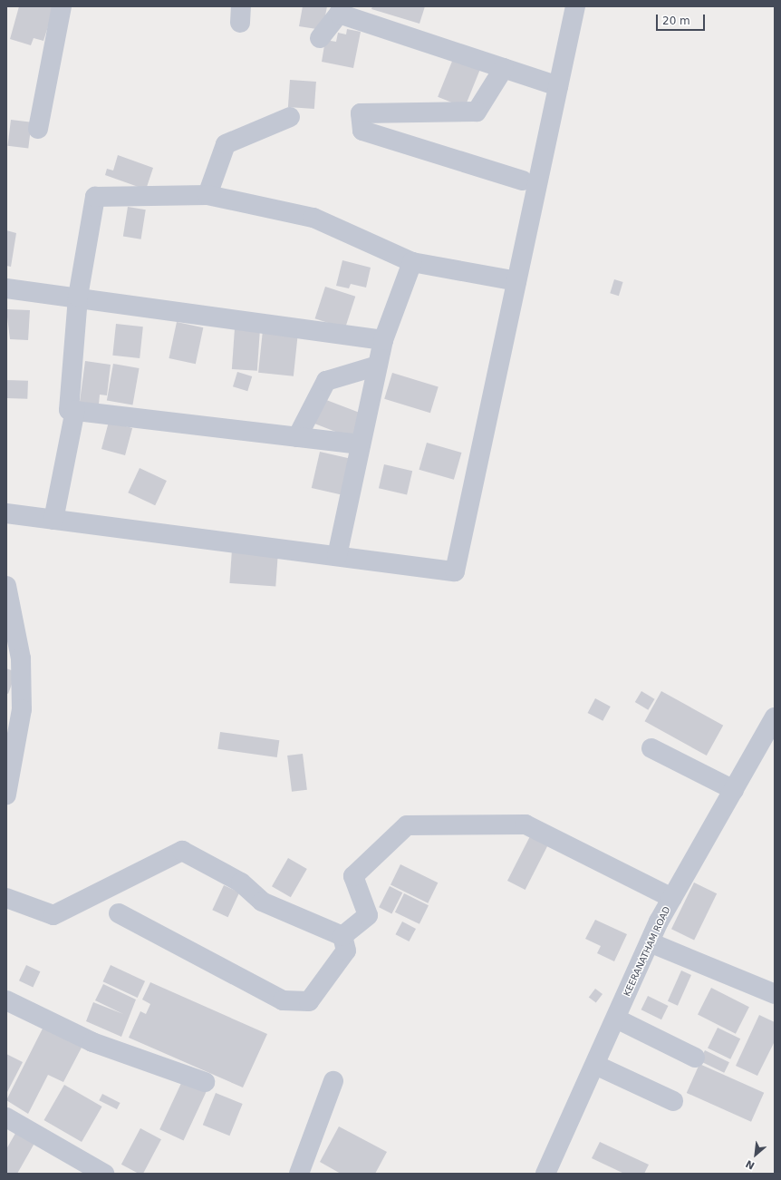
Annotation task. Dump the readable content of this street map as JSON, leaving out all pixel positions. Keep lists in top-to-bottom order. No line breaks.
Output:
{"streets":{"street":["KEERANATHAM ROAD"]},"scale_bar":"20 m","north":"bottom left"}
